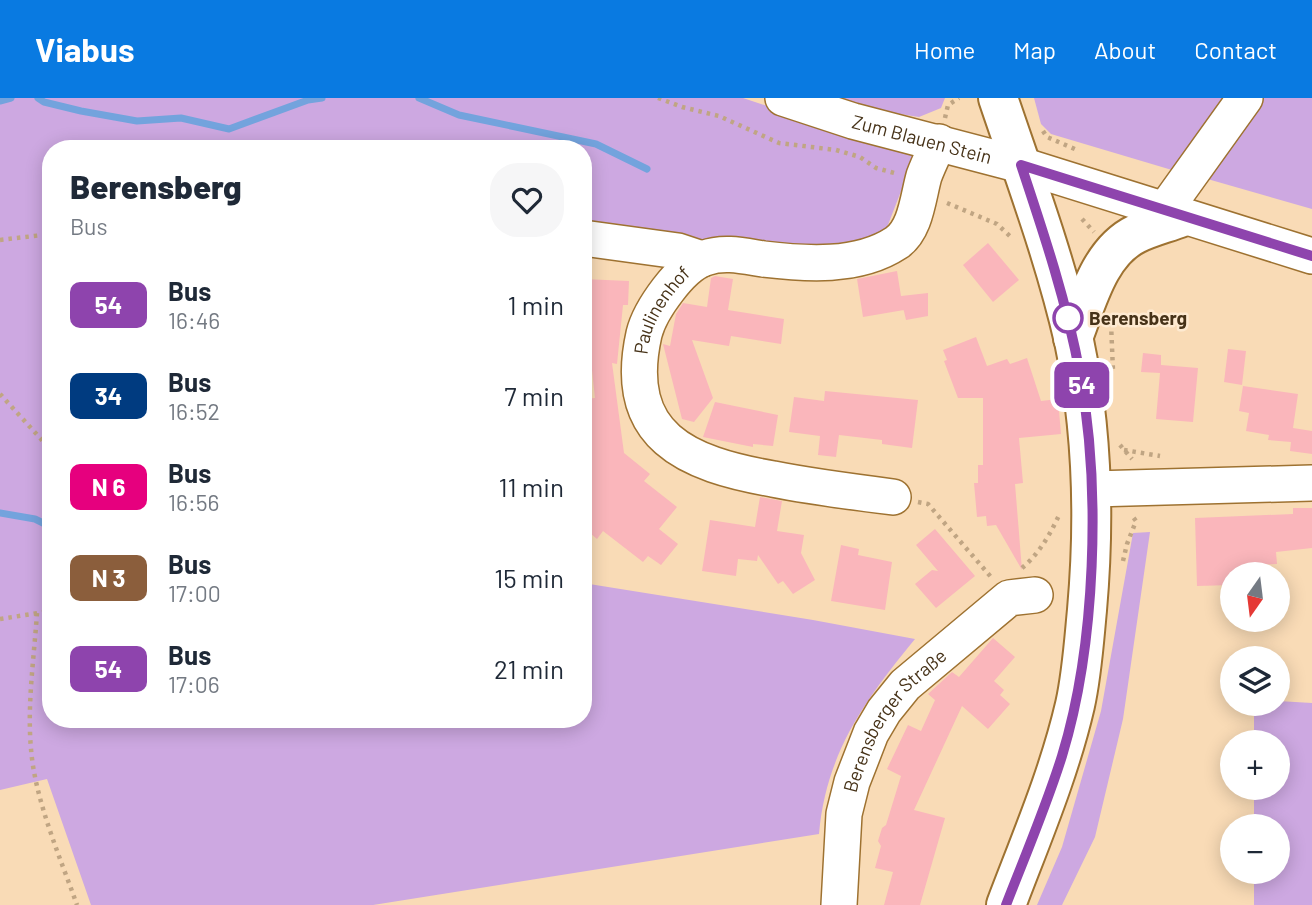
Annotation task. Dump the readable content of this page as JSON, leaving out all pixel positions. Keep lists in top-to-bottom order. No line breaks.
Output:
{"streets":{"street":["Zum Blauen Stein","Paulinenhof","Berensberger Straße"]},"crossings":[["Zum Blauen Stein","Paulinenhof"]],"places":["Berensberg"],"lines":["bus line 54"],"north":"bottom","page":{"header":"Viabus","nav":["Home","Map","About","Contact"],"on_map":"54","heading":["Berensberg","Bus"],"list":[{"mark":"54","name":"Bus","note":"16:46","value":"1 min"},{"mark":"34","name":"Bus","note":"16:52","value":"7 min"},{"mark":"N 6","name":"Bus","note":"16:56","value":"11 min"},{"mark":"N 3","name":"Bus","note":"17:00","value":"15 min"},{"mark":"54","name":"Bus","note":"17:06","value":"21 min"}],"map_buttons":["+","−"]}}
